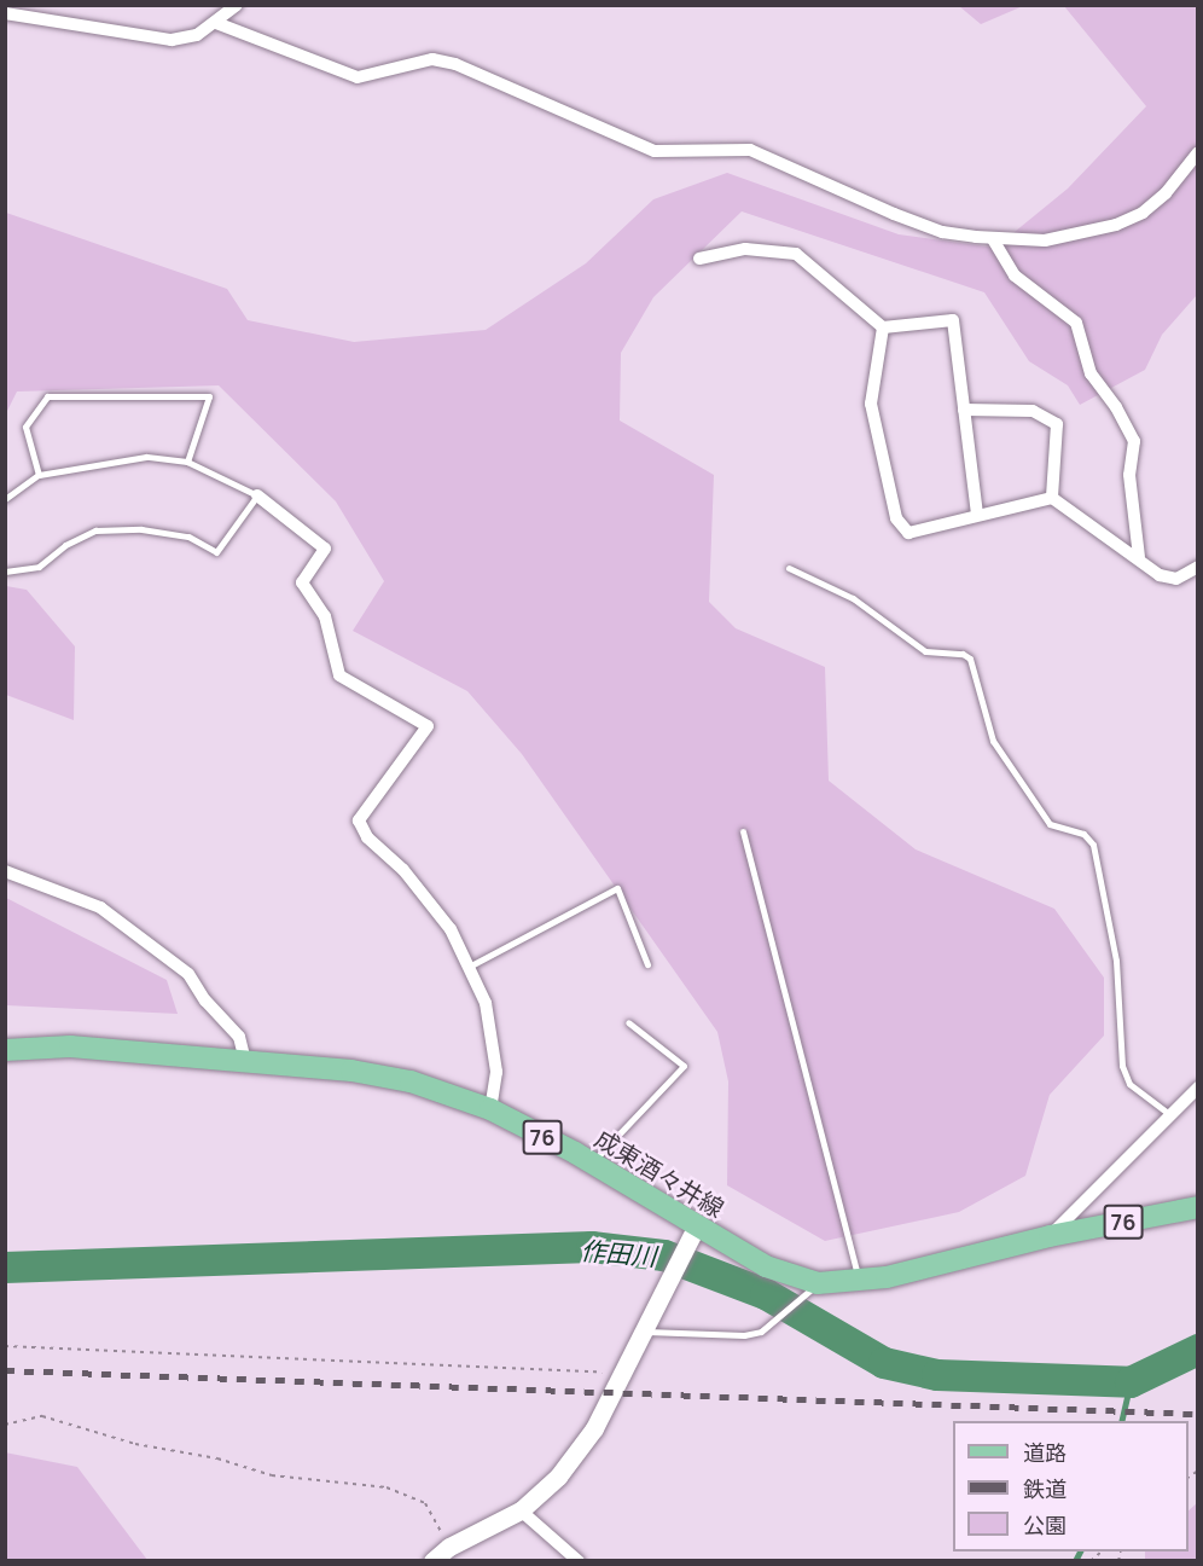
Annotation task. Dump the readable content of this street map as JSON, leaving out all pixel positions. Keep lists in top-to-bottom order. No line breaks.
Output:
{"streets":{"main road":["76","成東酒々井線"]},"water":["作田川"],"legend":["道路","鉄道","公園"]}
